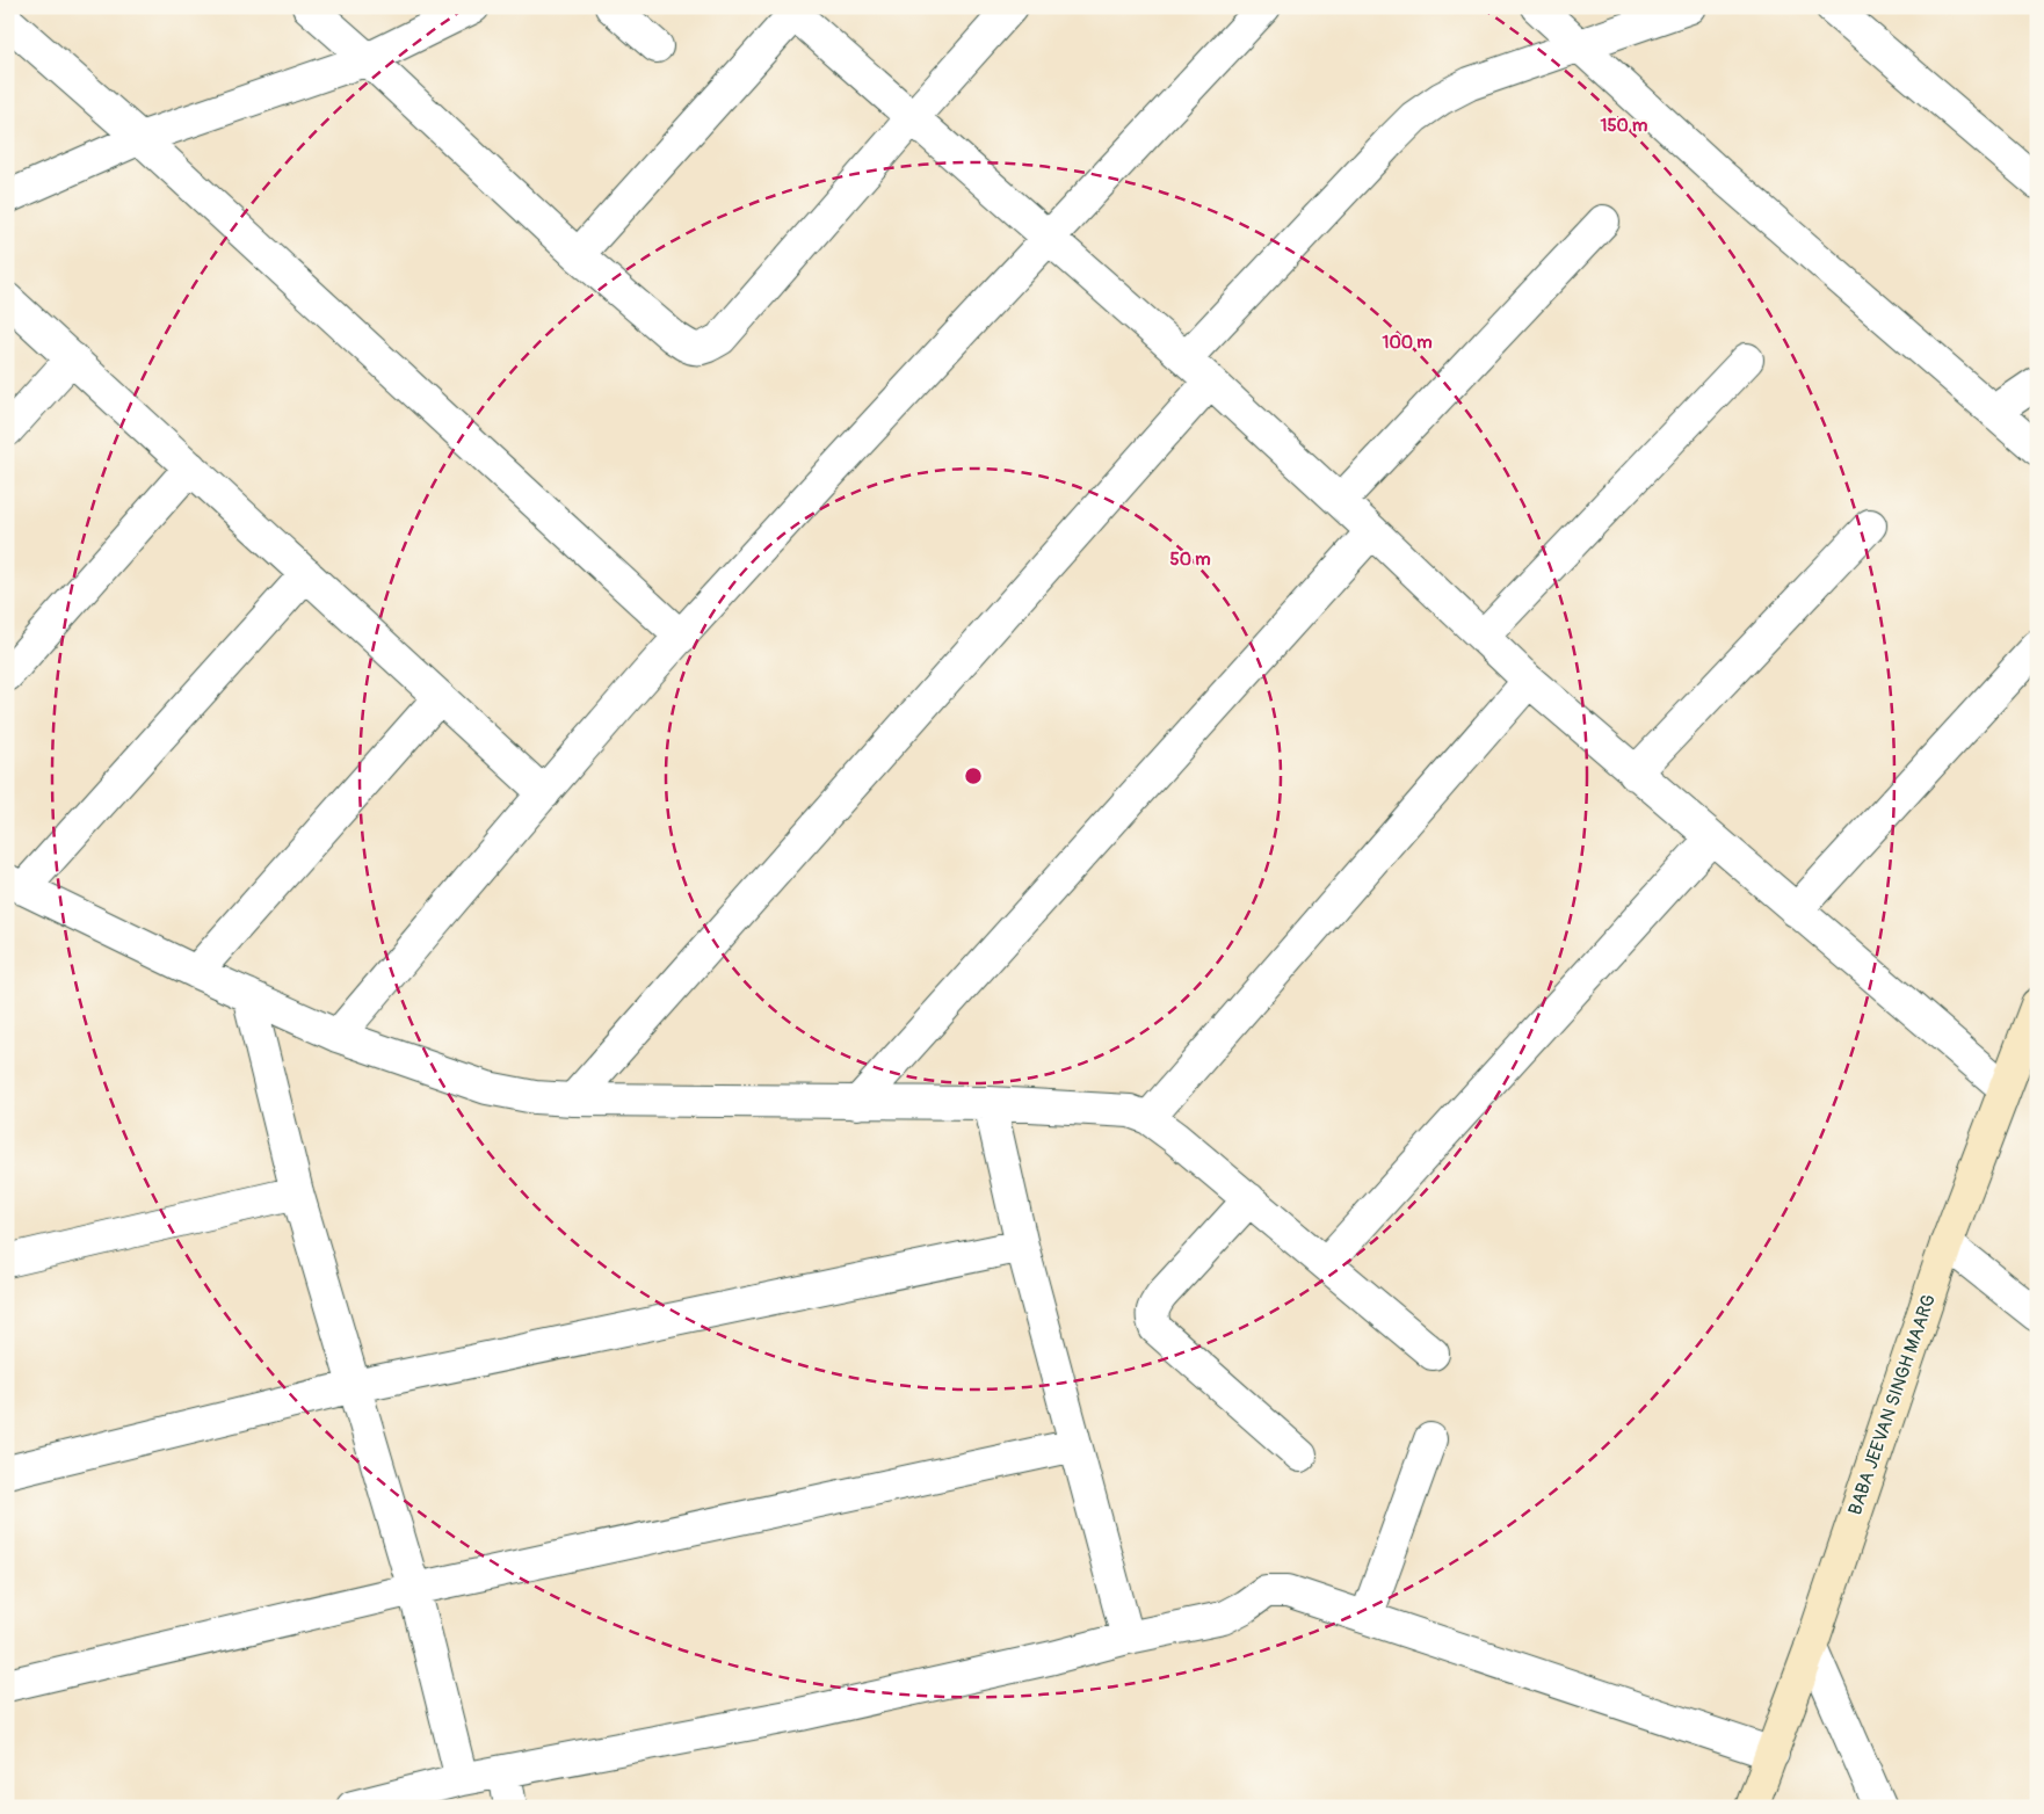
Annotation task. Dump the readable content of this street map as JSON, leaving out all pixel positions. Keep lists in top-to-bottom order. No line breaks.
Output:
{"streets":{"street":["BABA JEEVAN SINGH MAARG"]},"rings":["150 m","100 m","50 m"]}
